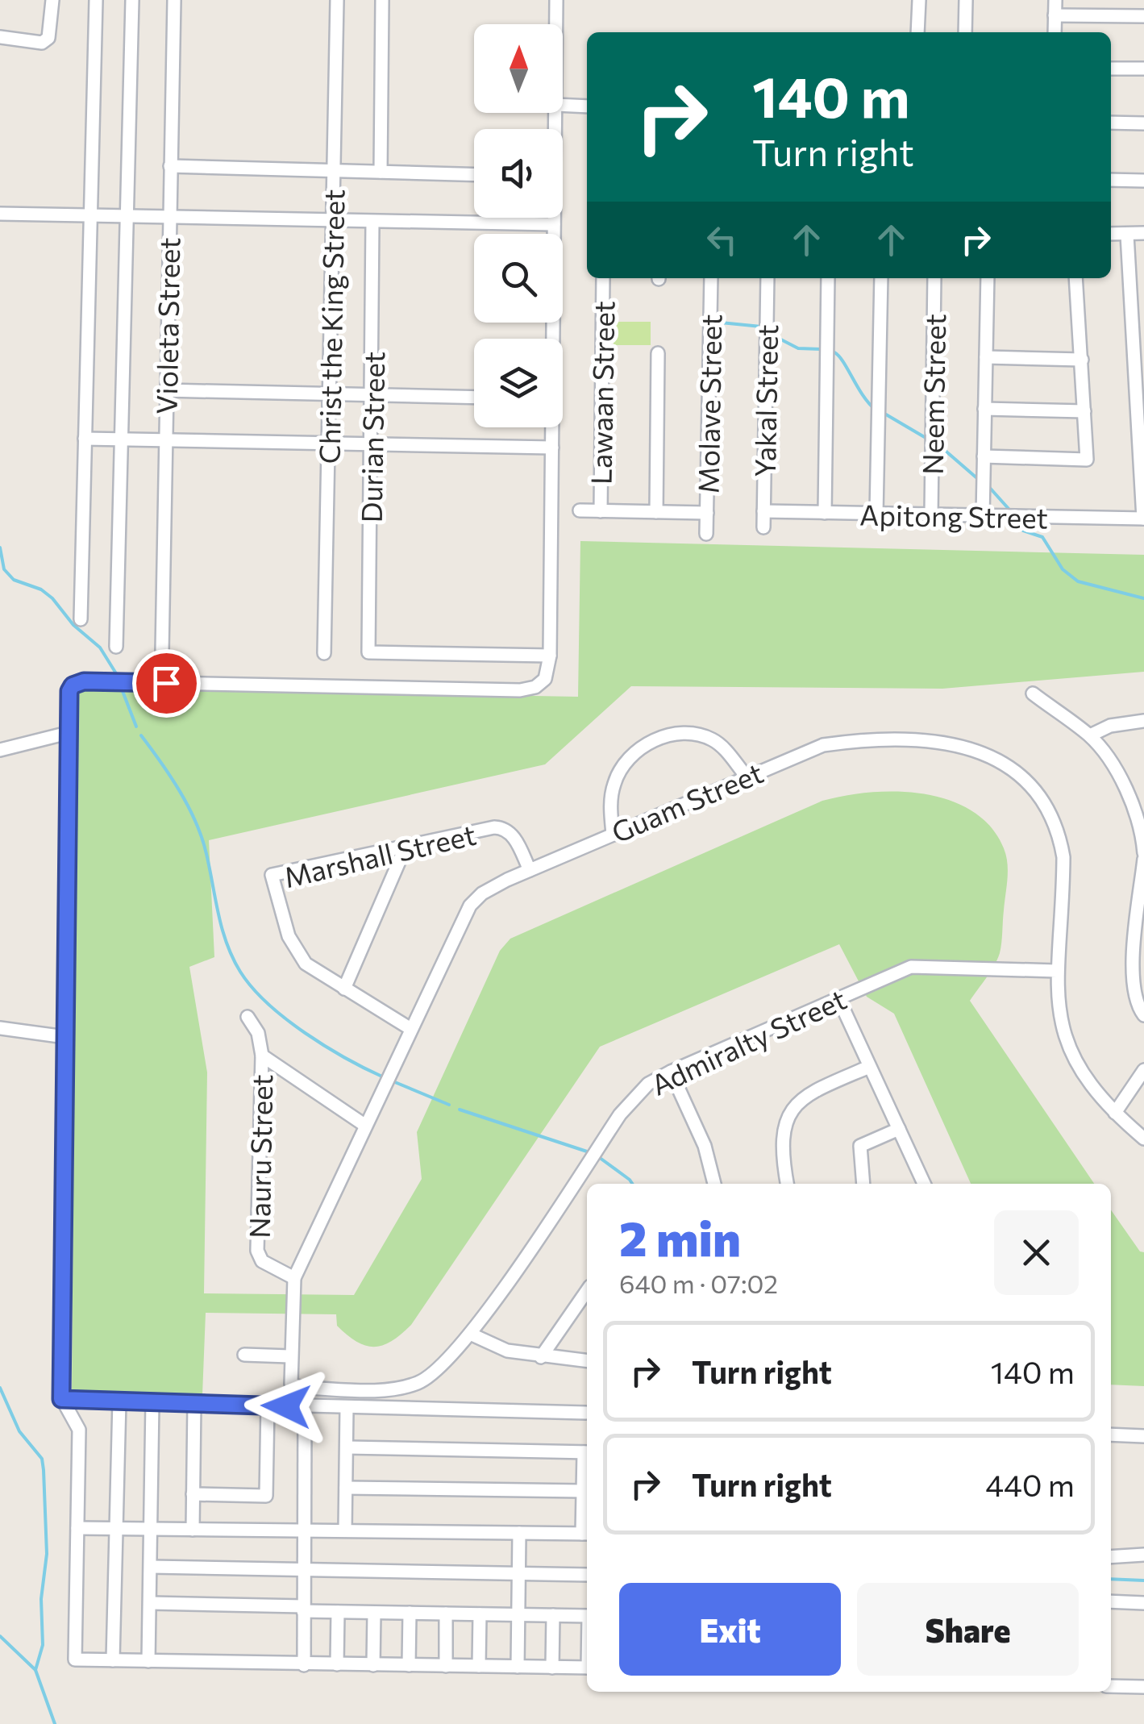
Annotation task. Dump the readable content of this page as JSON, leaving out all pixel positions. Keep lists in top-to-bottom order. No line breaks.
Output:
{"streets":{"street":["Violeta Street","Christ the King Street","Lawaan Street","Neem Street","Yakal Street","Molave Street","Durian Street","Apitong Street","Guam Street","Marshall Street","Admiralty Street","Nauru Street"]},"crossings":[["Neem Street","Apitong Street"],["Yakal Street","Apitong Street"],["Guam Street","Marshall Street"],["Guam Street","Admiralty Street"],["Guam Street","Nauru Street"]],"north":"top","page":{"turn":["140 m","Turn right"],"heading":["2 min","640 m · 07:02"],"list":[{"name":"Turn right","value":"140 m"},{"name":"Turn right","value":"440 m"}],"buttons":["Exit","Share"]}}
